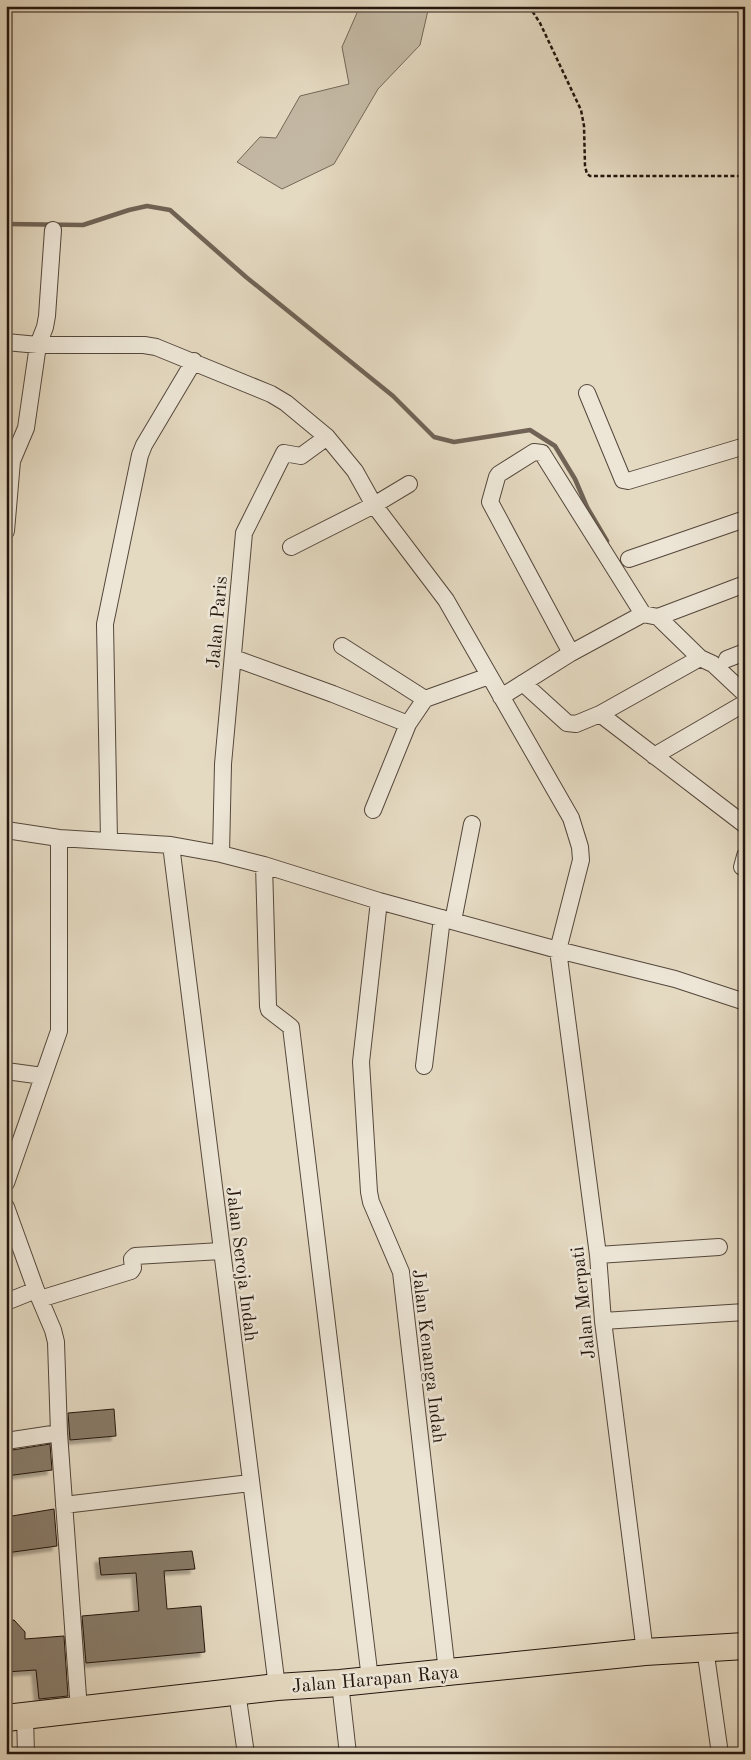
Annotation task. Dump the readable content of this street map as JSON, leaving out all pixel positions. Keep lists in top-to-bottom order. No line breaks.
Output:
{"streets":{"main road":["Jalan Harapan Raya"],"street":["Jalan Paris","Jalan Seroja Indah","Jalan Merpati","Jalan Kenanga Indah"]},"crossings":[["Jalan Seroja Indah","Jalan Harapan Raya"],["Jalan Merpati","Jalan Harapan Raya"],["Jalan Kenanga Indah","Jalan Harapan Raya"]]}
